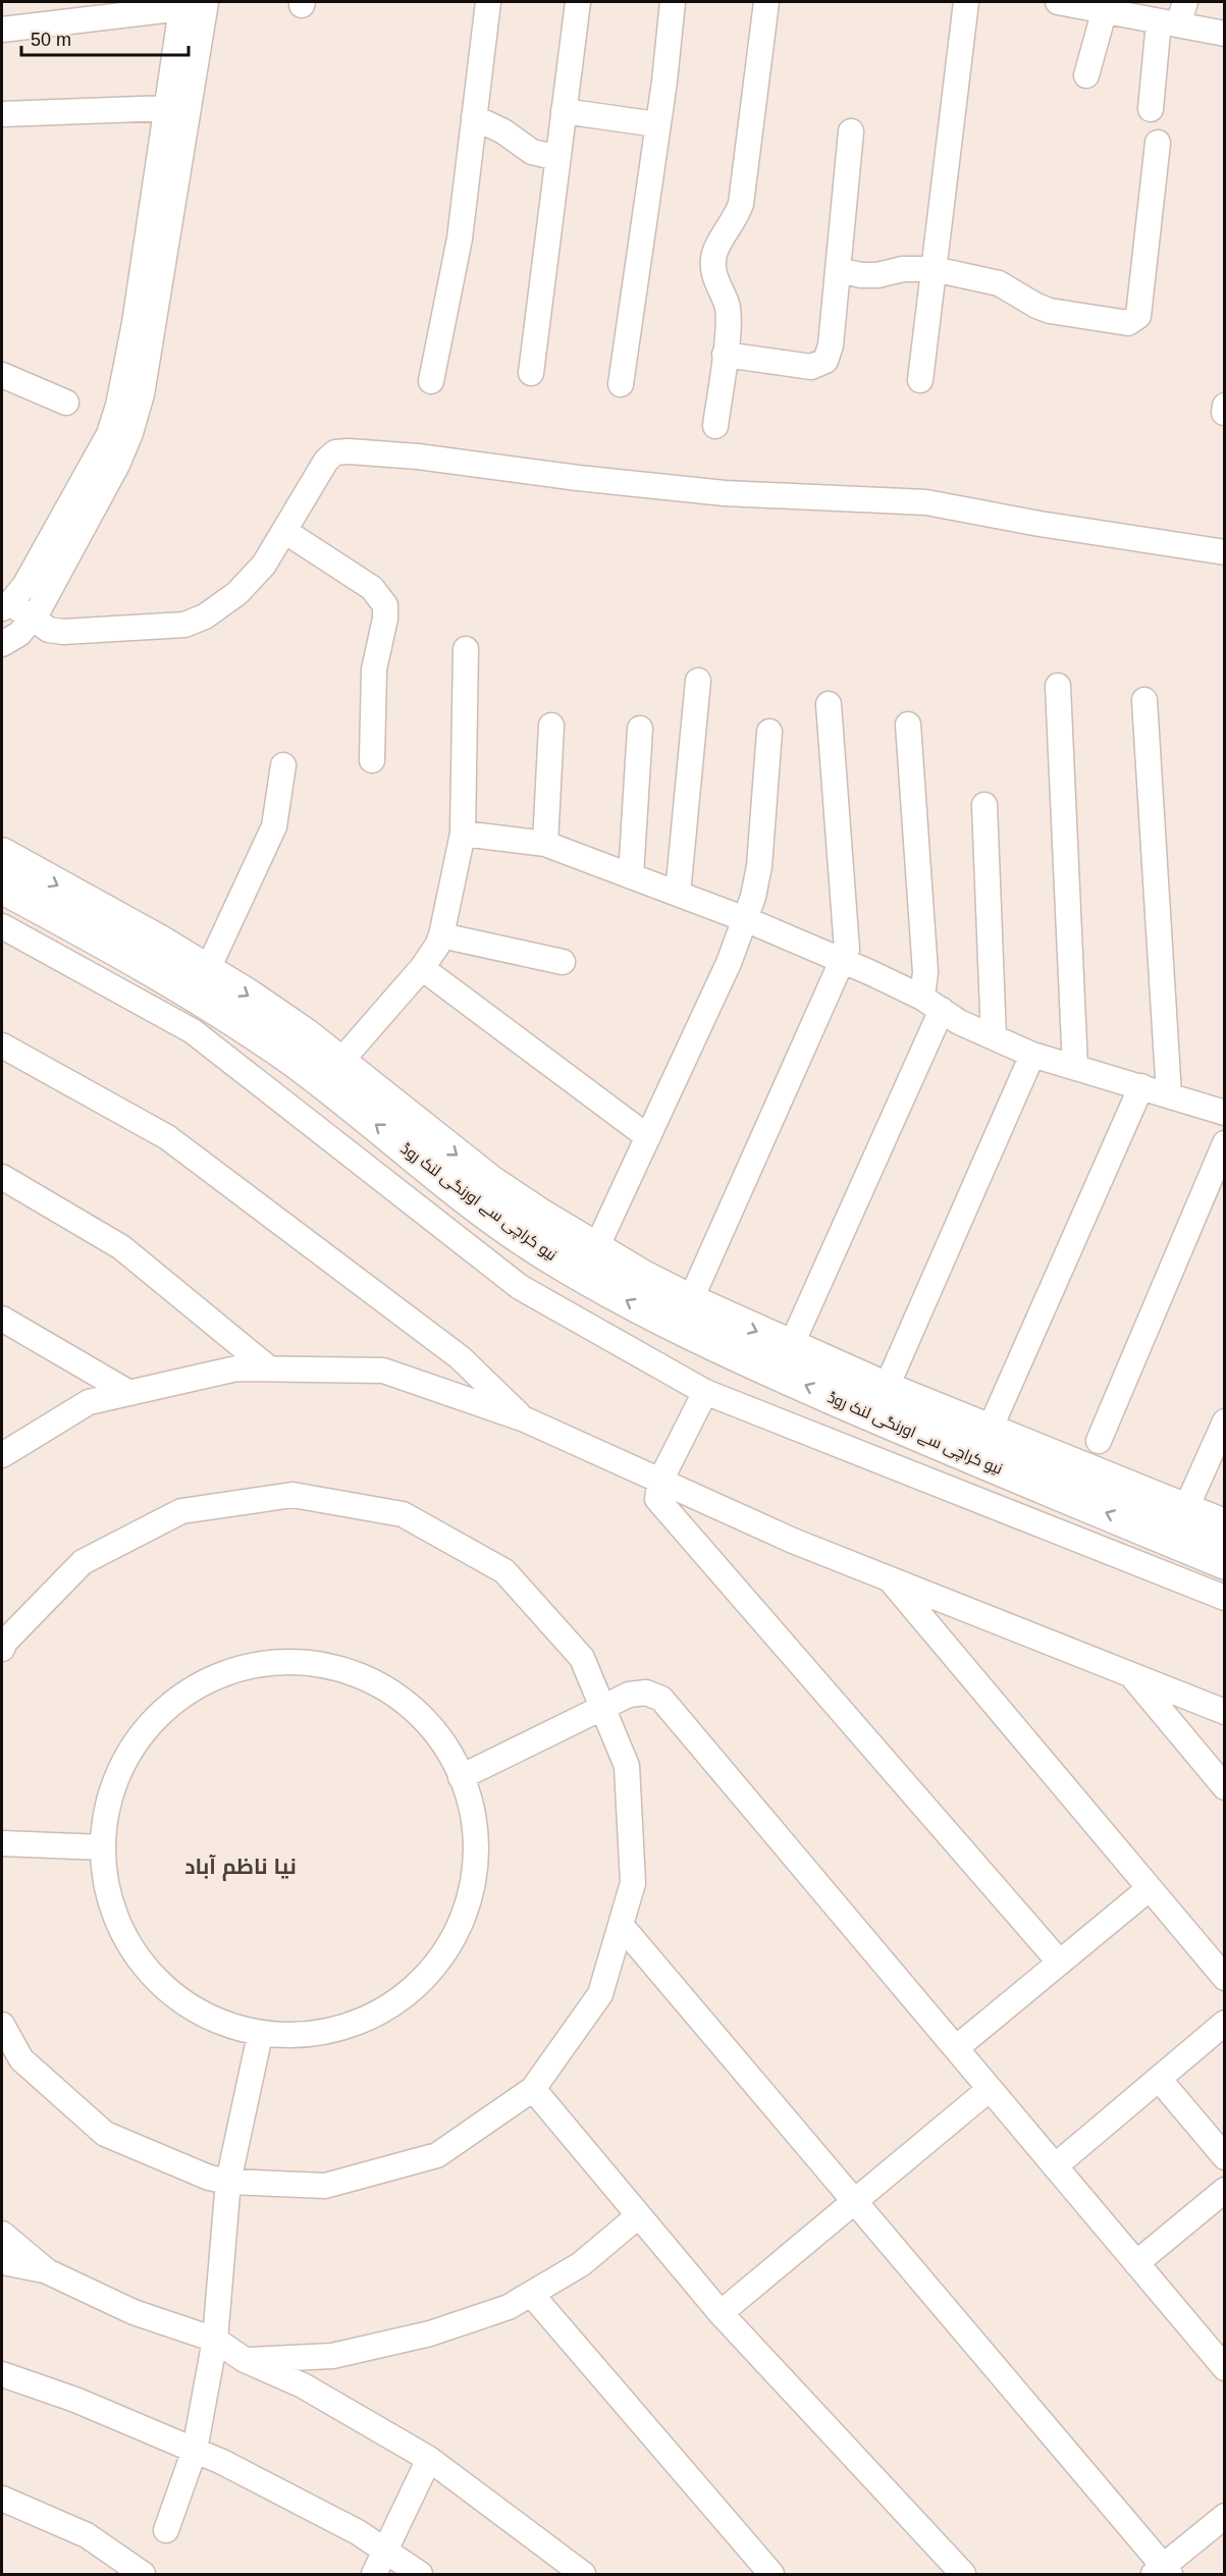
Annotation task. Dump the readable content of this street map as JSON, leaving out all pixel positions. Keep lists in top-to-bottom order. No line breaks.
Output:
{"streets":{"street":["نیو کراچی سے اورنگی لنک روڈ"]},"districts":["نیا ناظم آباد"],"scale_bar":"50 m"}
